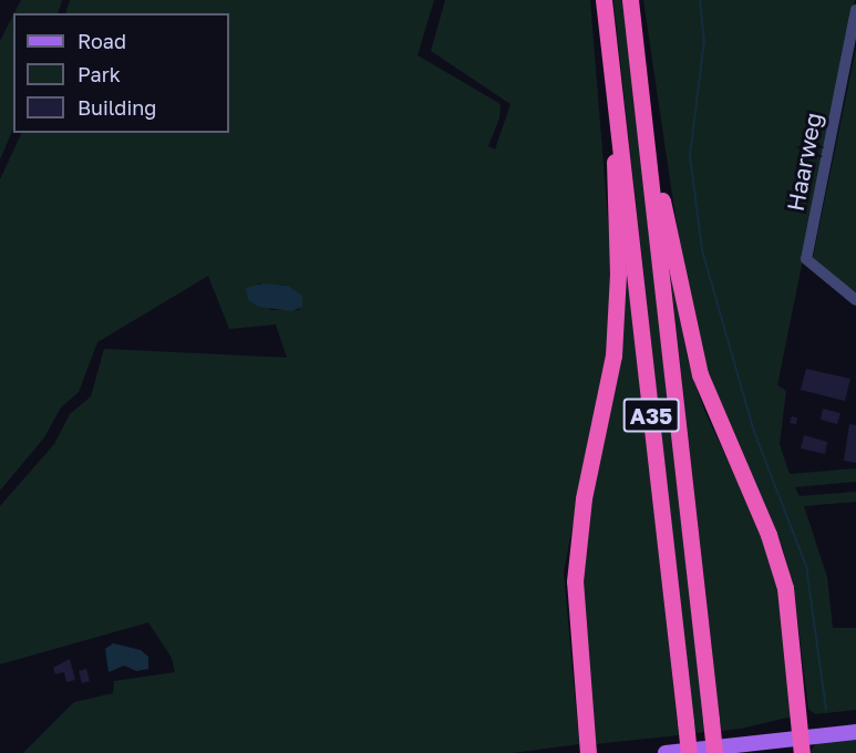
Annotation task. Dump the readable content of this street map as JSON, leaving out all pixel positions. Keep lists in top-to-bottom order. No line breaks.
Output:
{"streets":{"highway":["A35"],"street":["Haarweg"]},"legend":["Road","Park","Building"]}
